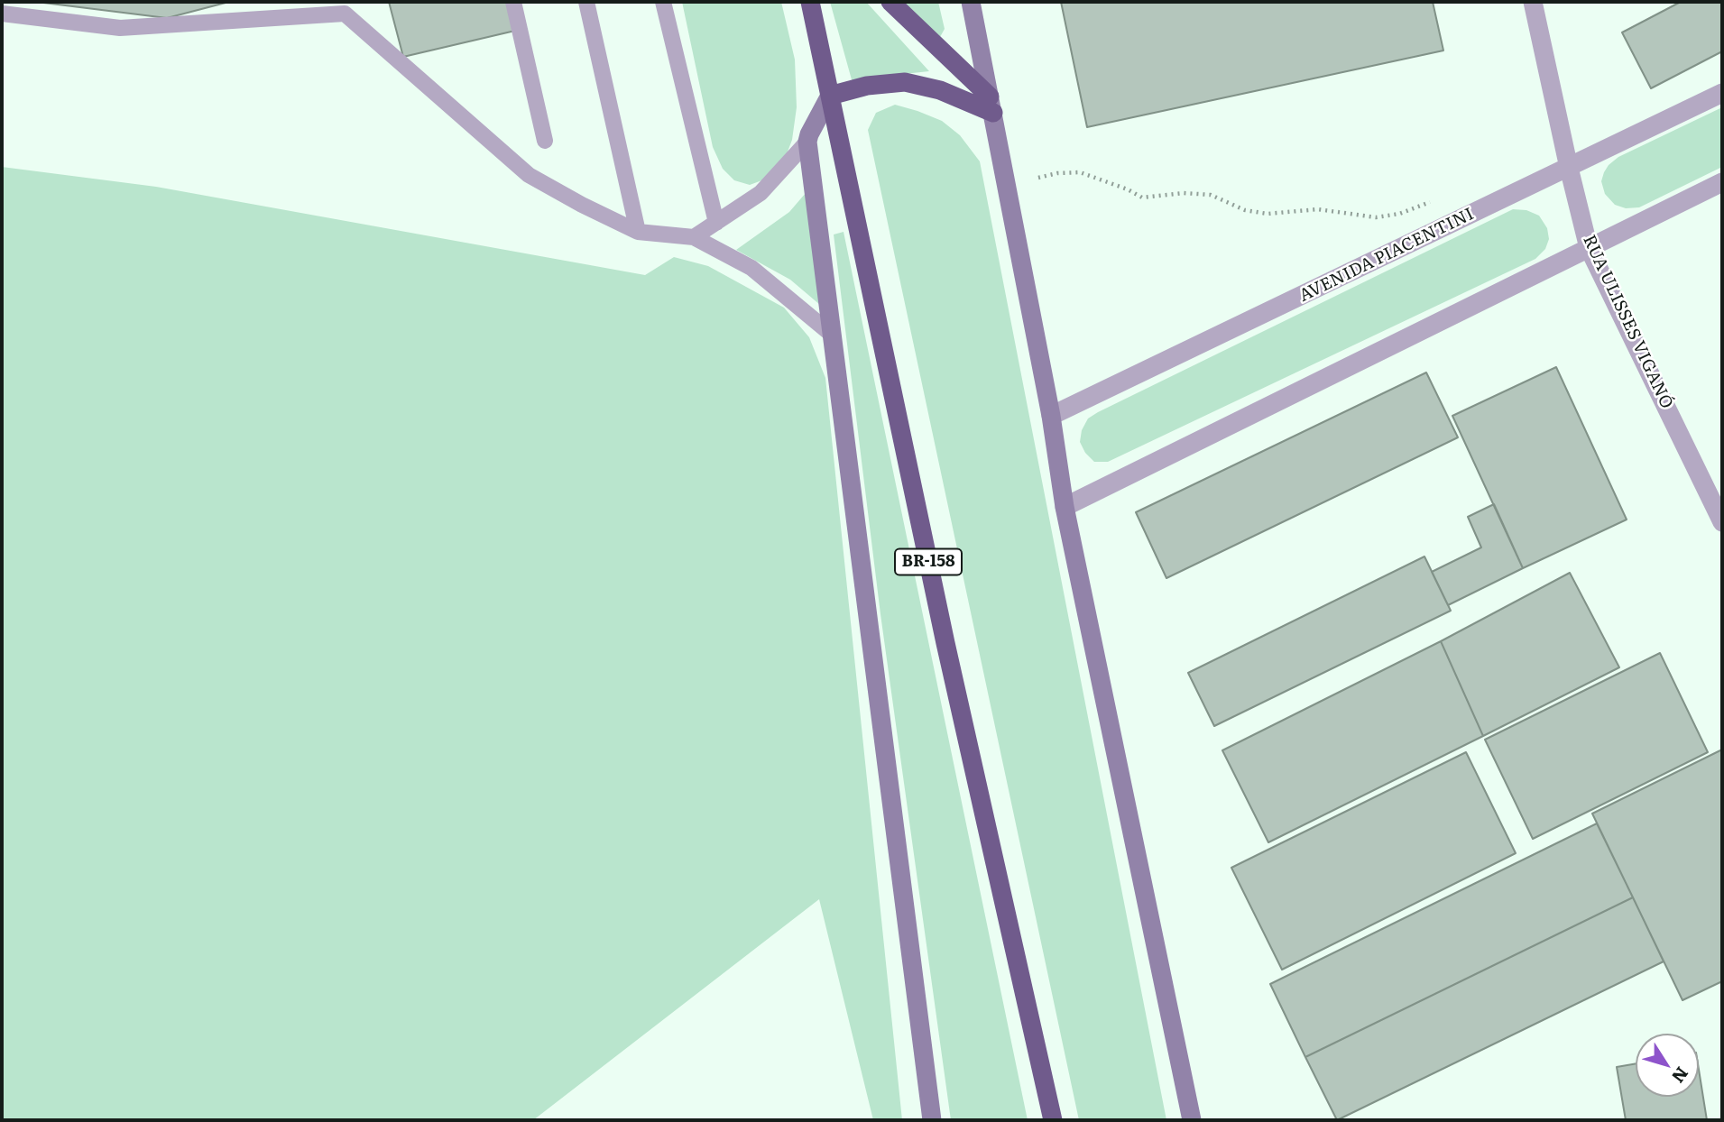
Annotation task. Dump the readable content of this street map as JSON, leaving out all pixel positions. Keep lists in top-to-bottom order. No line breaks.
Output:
{"streets":{"highway":["BR-158"],"street":["AVENIDA PIACENTINI","RUA ULISSES VIGANÓ"]},"crossings":[["AVENIDA PIACENTINI","RUA ULISSES VIGANÓ"]],"north":"bottom right"}
